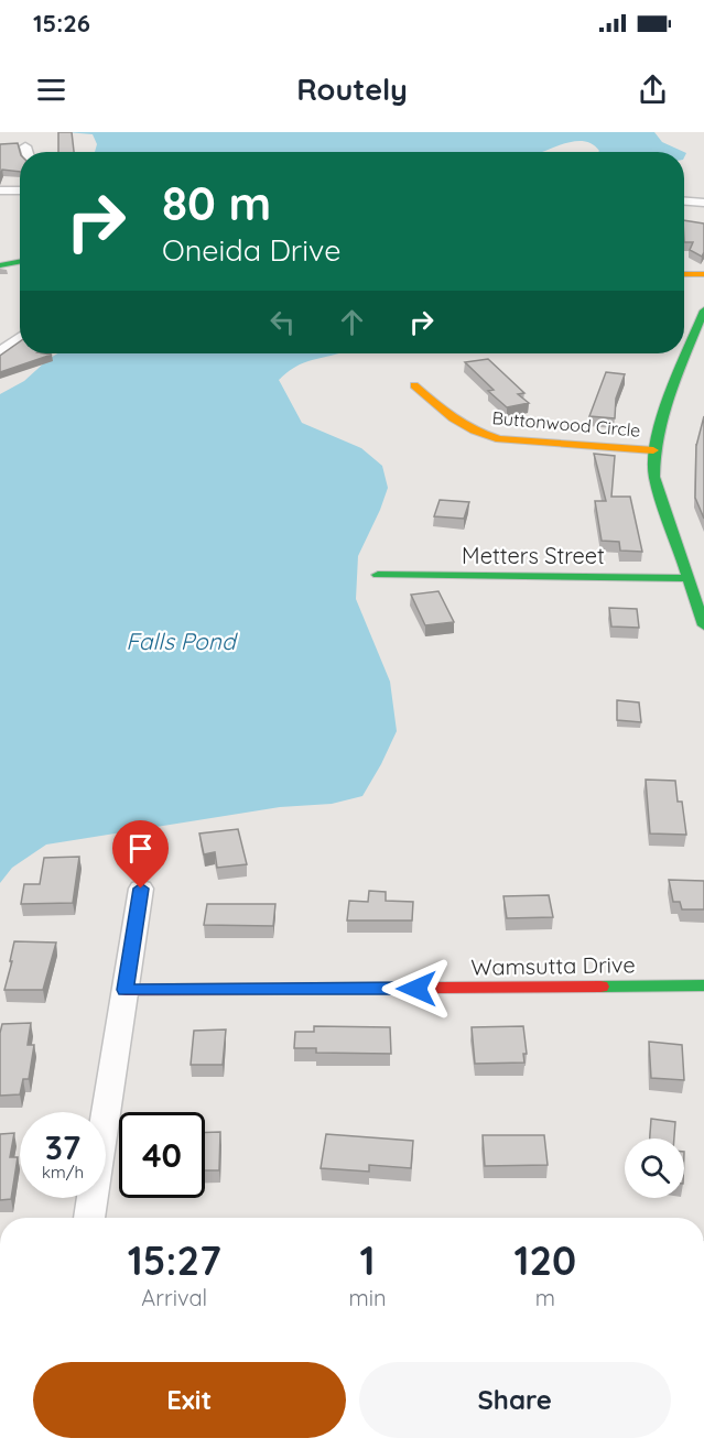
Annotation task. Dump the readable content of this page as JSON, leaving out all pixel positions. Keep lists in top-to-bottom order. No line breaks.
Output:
{"streets":{"street":["Buttonwood Circle","Metters Street","Wamsutta Drive"]},"water":["Falls Pond"],"page":{"status":"15:26","header":"Routely","turn":["80 m","Oneida Drive"],"speed":"37 km/h","limit":"40","eta":["15:27","Arrival","1","min","120","m"],"buttons":["Exit","Share"]}}
